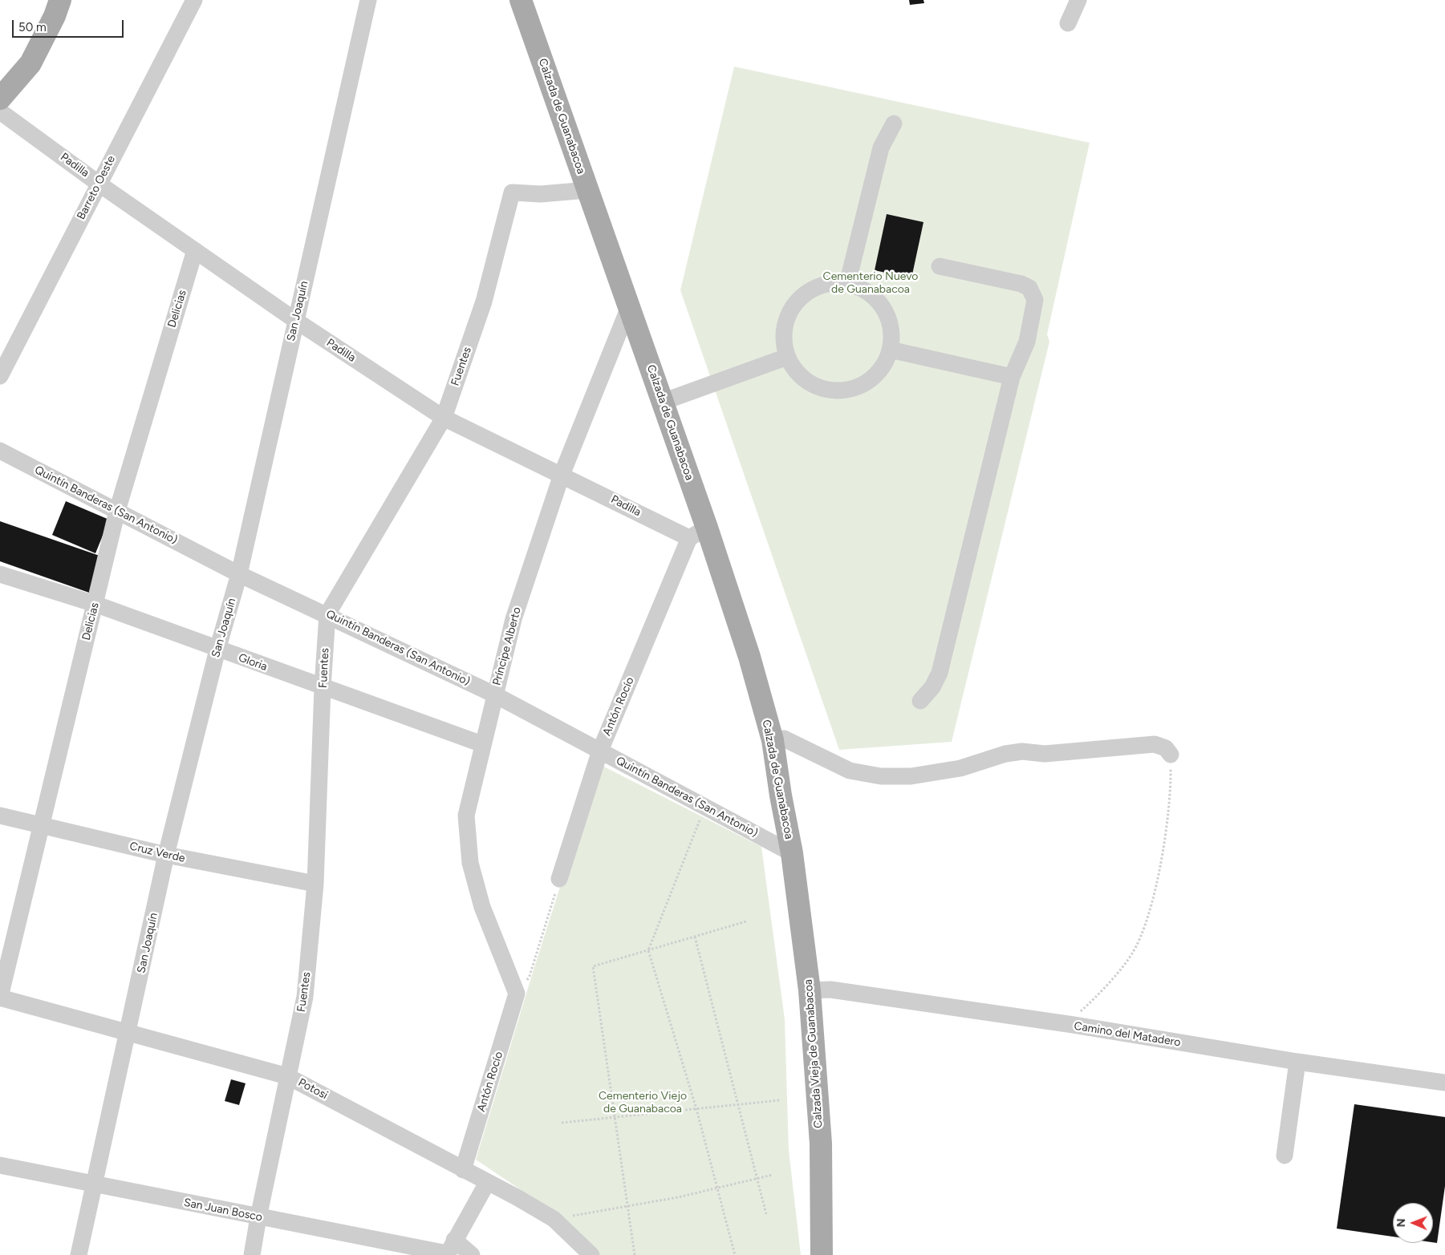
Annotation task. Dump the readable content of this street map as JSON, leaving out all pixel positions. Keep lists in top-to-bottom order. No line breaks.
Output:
{"streets":{"main road":["Calzada de Guanabacoa","Calzada Vieja de Guanabacoa"],"street":["Padilla","Barreto Oeste","Delicias","San Joaquín","Fuentes","Quintín Banderas (San Antonio)","Príncipe Alberto","Gloria","Antón Rocío","Cruz Verde","Camino del Matadero","Potosi","San Juan Bosco"]},"crossings":[["Calzada de Guanabacoa","Padilla"],["Calzada de Guanabacoa","Fuentes"],["Calzada de Guanabacoa","Quintín Banderas (San Antonio)"],["Calzada de Guanabacoa","Príncipe Alberto"],["Calzada de Guanabacoa","Antón Rocío"],["Calzada de Guanabacoa","Calzada Vieja de Guanabacoa"],["Padilla","Barreto Oeste"],["Padilla","Delicias"],["Padilla","San Joaquín"],["Padilla","Fuentes"],["Padilla","Príncipe Alberto"],["Padilla","Antón Rocío"],["Delicias","Quintín Banderas (San Antonio)"],["Delicias","Gloria"],["Delicias","Cruz Verde"],["Delicias","Potosi"],["San Joaquín","Quintín Banderas (San Antonio)"],["San Joaquín","Gloria"],["San Joaquín","Cruz Verde"],["San Joaquín","Potosi"],["San Joaquín","San Juan Bosco"],["Fuentes","Quintín Banderas (San Antonio)"],["Fuentes","Gloria"],["Fuentes","Cruz Verde"],["Fuentes","Potosi"],["Fuentes","San Juan Bosco"],["Quintín Banderas (San Antonio)","Príncipe Alberto"],["Quintín Banderas (San Antonio)","Antón Rocío"],["Quintín Banderas (San Antonio)","Calzada Vieja de Guanabacoa"],["Príncipe Alberto","Gloria"],["Príncipe Alberto","Antón Rocío"],["Antón Rocío","Potosi"],["Camino del Matadero","Calzada Vieja de Guanabacoa"]],"parks":["Cementerio Nuevo de Guanabacoa","Cementerio Viejo de Guanabacoa"],"scale_bar":"50 m","north":"left"}
